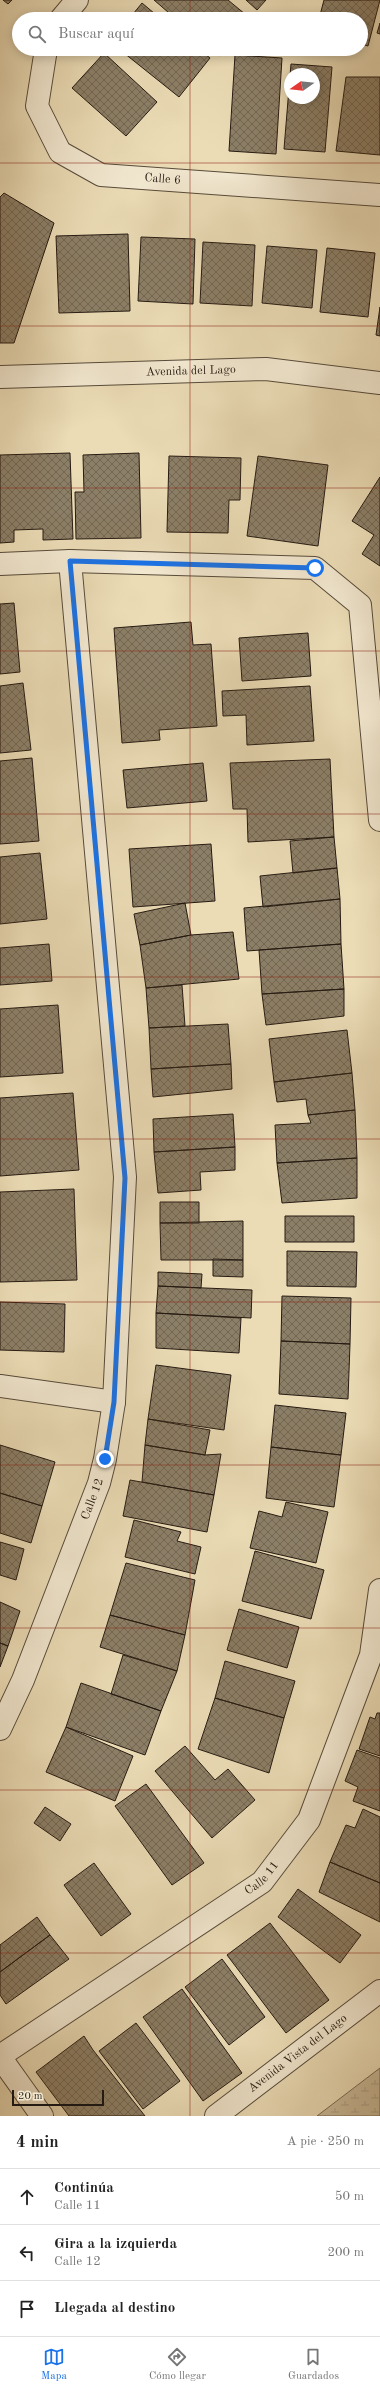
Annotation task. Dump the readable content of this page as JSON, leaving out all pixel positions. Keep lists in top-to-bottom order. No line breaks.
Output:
{"streets":{"street":["Calle 6","Avenida del Lago","Calle 12","Calle 11","Avenida Vista del Lago"]},"scale_bar":"20 m","north":"left","page":{"search":"Buscar aquí","scale":"20 m","heading":["4 min","A pie · 250 m"],"list":[["Continúa","Calle 11","50 m"],["Gira a la izquierda","Calle 12","200 m"],"Llegada al destino"],"nav":["Mapa","Cómo llegar","Guardados"]}}
